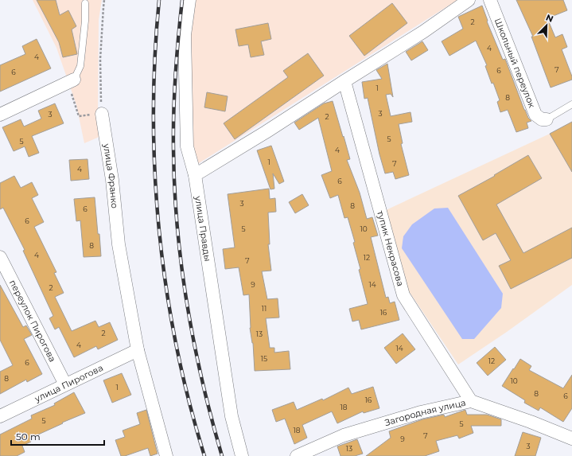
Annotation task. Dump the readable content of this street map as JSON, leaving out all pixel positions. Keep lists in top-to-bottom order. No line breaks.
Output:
{"streets":{"street":["Школьный переулок","улица Франко","улица Правды","тупик Некрасова","переулок Пирогова","улица Пирогова","Загородная улица"]},"crossings":[["улица Франко","улица Пирогова"],["тупик Некрасова","Загородная улица"],["переулок Пирогова","улица Пирогова"]],"house_numbers":["2","4","4","7","6","6","1","8","3","3","2","5","5","4","1","7","4","6","3","8","6","6","5","10","8","4","12","7","9","14","2","11","16","2","13","4","14","15","12","6","8","10","1","8","6","16","18","5","5","18","7","9","3","13"],"scale_bar":"50 m","north":"top right"}
